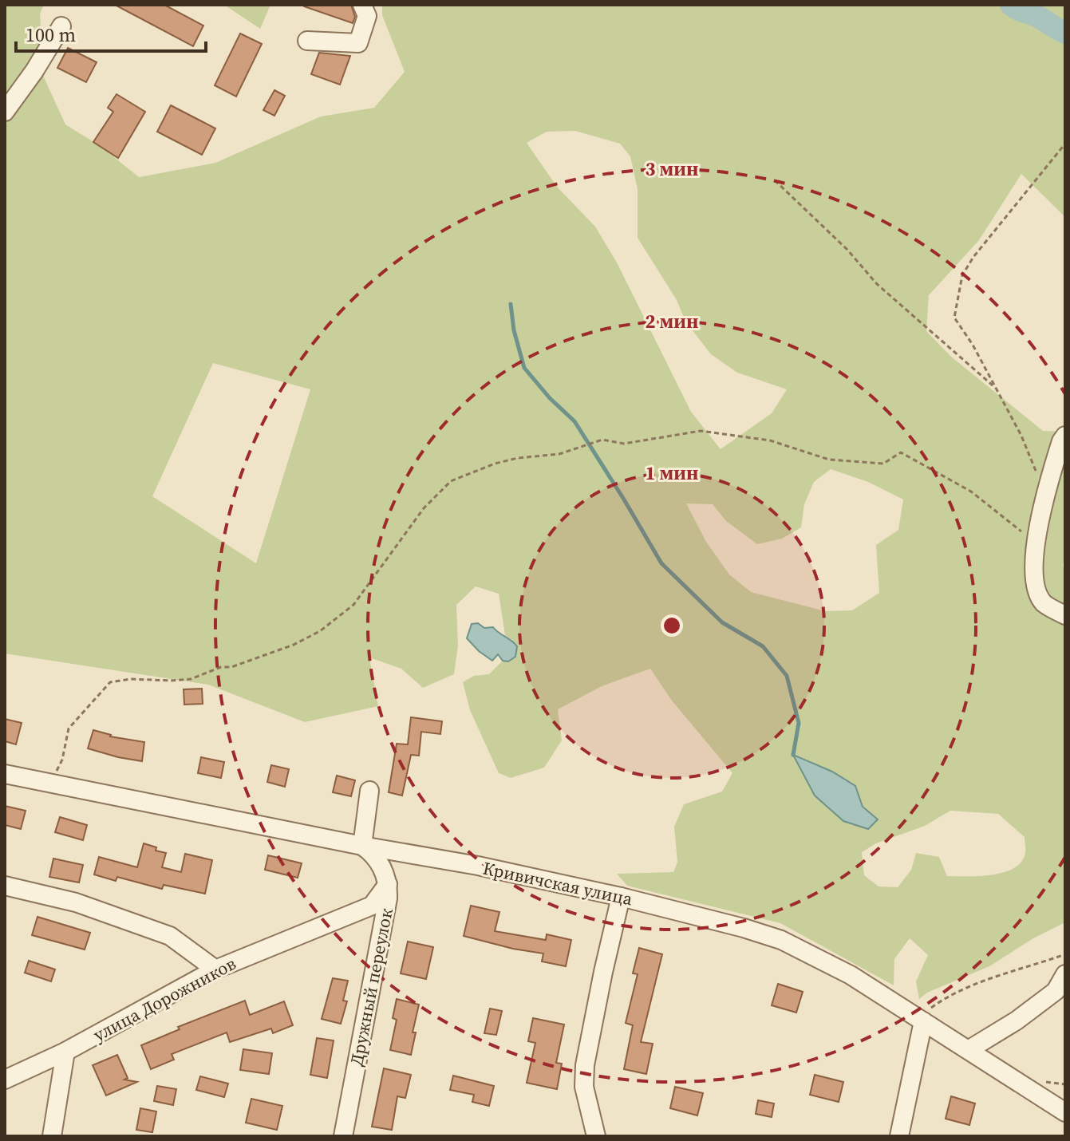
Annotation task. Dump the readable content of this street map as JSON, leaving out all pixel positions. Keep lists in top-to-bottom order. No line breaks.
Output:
{"streets":{"street":["Кривичская улица","Дружный переулок","улица Дорожников"]},"crossings":[["Кривичская улица","Дружный переулок"],["Дружный переулок","улица Дорожников"]],"scale_bar":"100 m","rings":["3 мин","2 мин","1 мин"]}
